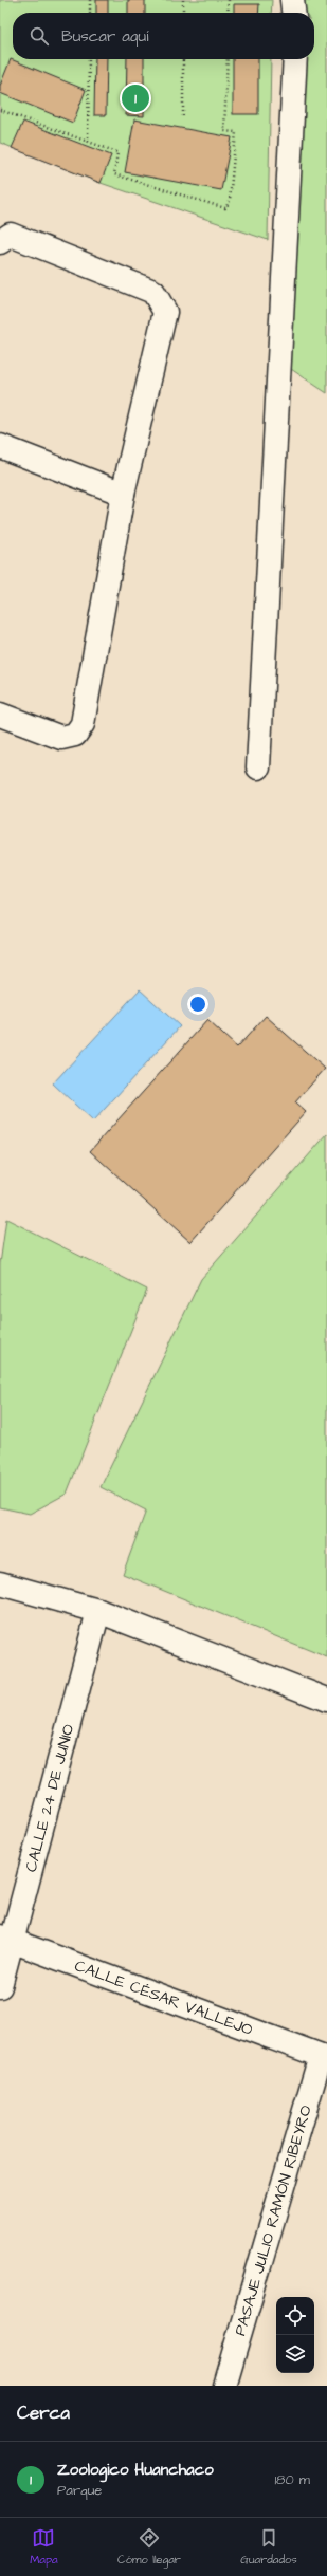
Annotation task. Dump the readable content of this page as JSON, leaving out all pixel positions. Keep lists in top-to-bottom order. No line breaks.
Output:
{"streets":{"street":["CALLE 24 DE JUNIO","CALLE CÉSAR VALLEJO","PASAJE JULIO RAMÓN RIBEYRO"]},"crossings":[["CALLE 24 DE JUNIO","CALLE CÉSAR VALLEJO"],["CALLE CÉSAR VALLEJO","PASAJE JULIO RAMÓN RIBEYRO"]],"page":{"search":"Buscar aquí","pins":"1","heading":"Cerca","list":[{"mark":"1","name":"Zoologico Huanchaco","note":"Parque","value":"180 m"}],"nav":["Mapa","Cómo llegar","Guardados"]}}
